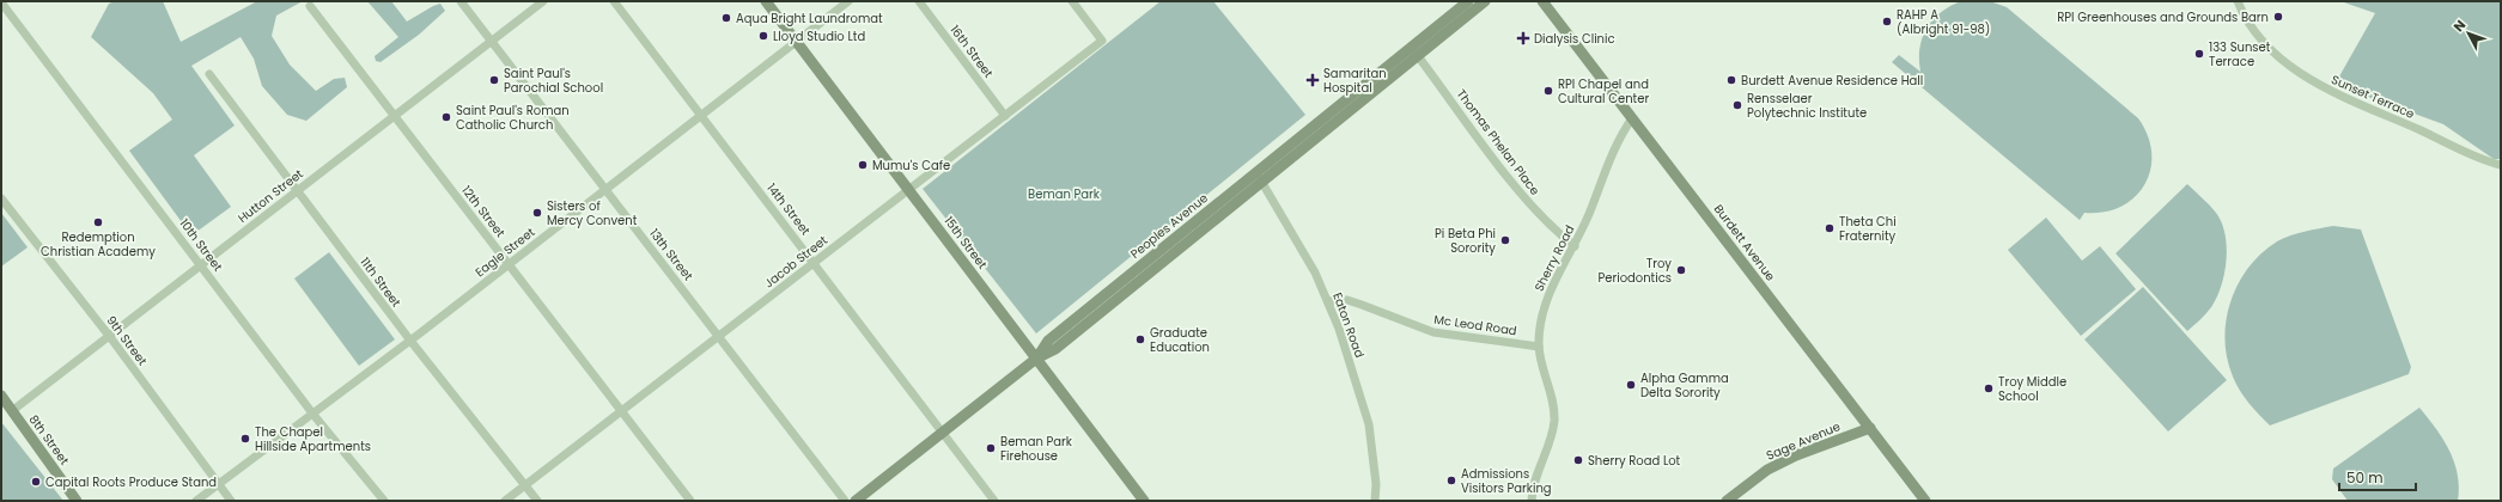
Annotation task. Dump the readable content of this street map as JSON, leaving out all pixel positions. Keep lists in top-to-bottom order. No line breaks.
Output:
{"streets":{"street":["16th Street","Sunset Terrace","Thomas Phelan Place","Hutton Street","14th Street","12th Street","Peoples Avenue","15th Street","Burdett Avenue","10th Street","Eagle Street","13th Street","Sherry Road","Jacob Street","11th Street","Eaton Road","Mc Leod Road","9th Street","8th Street","Sage Avenue"]},"crossings":[["16th Street","Jacob Street"],["Thomas Phelan Place","Peoples Avenue"],["Thomas Phelan Place","Sherry Road"],["Hutton Street","12th Street"],["Hutton Street","10th Street"],["Hutton Street","13th Street"],["Hutton Street","11th Street"],["Hutton Street","9th Street"],["Hutton Street","8th Street"],["14th Street","Peoples Avenue"],["14th Street","Eagle Street"],["14th Street","Jacob Street"],["12th Street","Eagle Street"],["12th Street","Jacob Street"],["Peoples Avenue","15th Street"],["Peoples Avenue","Eaton Road"],["15th Street","Eagle Street"],["15th Street","Jacob Street"],["Burdett Avenue","Sherry Road"],["Burdett Avenue","Sage Avenue"],["10th Street","Eagle Street"],["Eagle Street","13th Street"],["Eagle Street","11th Street"],["Eagle Street","9th Street"],["13th Street","Jacob Street"],["Sherry Road","Mc Leod Road"],["Jacob Street","11th Street"],["Eaton Road","Mc Leod Road"]],"parks":["Beman Park"],"places":{"other":["RPI Greenhouses and Grounds Barn","Aqua Bright Laundromat","RAHP A (Albright 91-98)","Lloyd Studio Ltd","133 Sunset Terrace","Saint Paul's Parochial School","Burdett Avenue Residence Hall","RPI Chapel and Cultural Center","Rensselaer Polytechnic Institute","Saint Paul's Roman Catholic Church","Mumu's Cafe","Sisters of Mercy Convent","Redemption Christian Academy","Theta Chi Fraternity","Pi Beta Phi Sorority","Troy Periodontics","Graduate Education","Alpha Gamma Delta Sorority","Troy Middle School","The Chapel Hillside Apartments","Beman Park Firehouse","Sherry Road Lot","Admissions Visitors Parking","Capital Roots Produce Stand"],"health":["Dialysis Clinic","Samaritan Hospital"]},"scale_bar":"50 m","north":"top left"}
